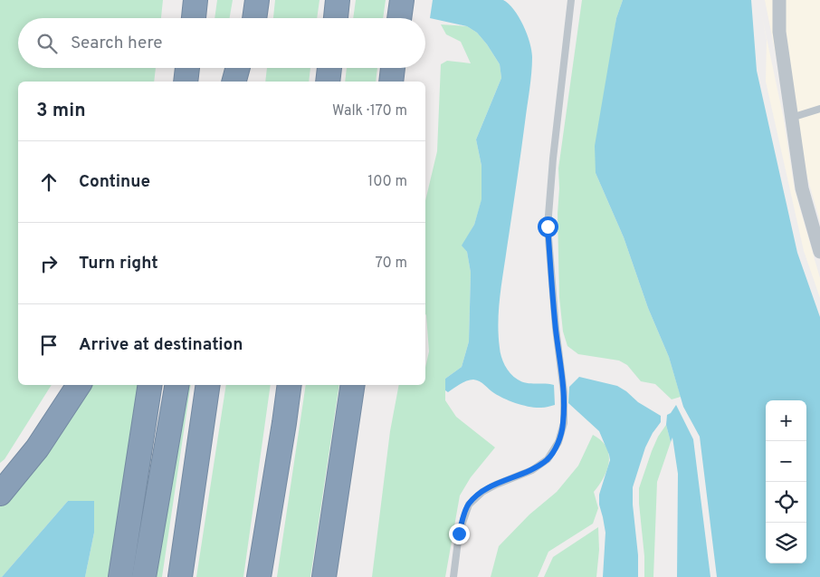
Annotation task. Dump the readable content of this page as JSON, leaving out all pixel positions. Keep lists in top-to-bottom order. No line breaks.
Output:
{"page":{"search":"Search here","heading":["3 min","Walk · 170 m"],"list":[["Continue","100 m"],["Turn right","70 m"],"Arrive at destination"],"map_buttons":["+","−"]}}
